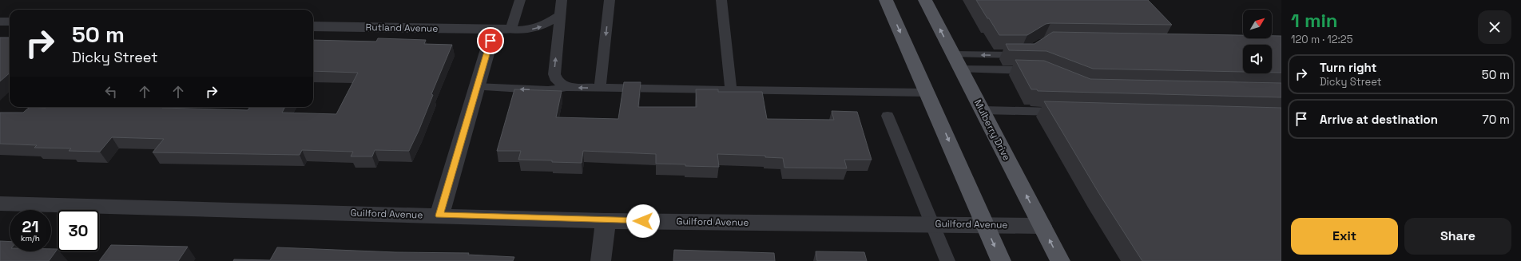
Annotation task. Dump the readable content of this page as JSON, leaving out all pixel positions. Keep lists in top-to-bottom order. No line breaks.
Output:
{"streets":{"main road":["Mulberry Drive"],"street":["Rutland Avenue","Guilford Avenue"]},"crossings":[["Mulberry Drive","Guilford Avenue"]],"north":"top right","page":{"heading":["1 min","120 m · 12:25"],"turn":["50 m","Dicky Street"],"list":[{"name":"Turn right","note":"Dicky Street","value":"50 m"},{"name":"Arrive at destination","value":"70 m"}],"speed":"21 km/h","limit":"30","buttons":["Exit","Share"]}}
